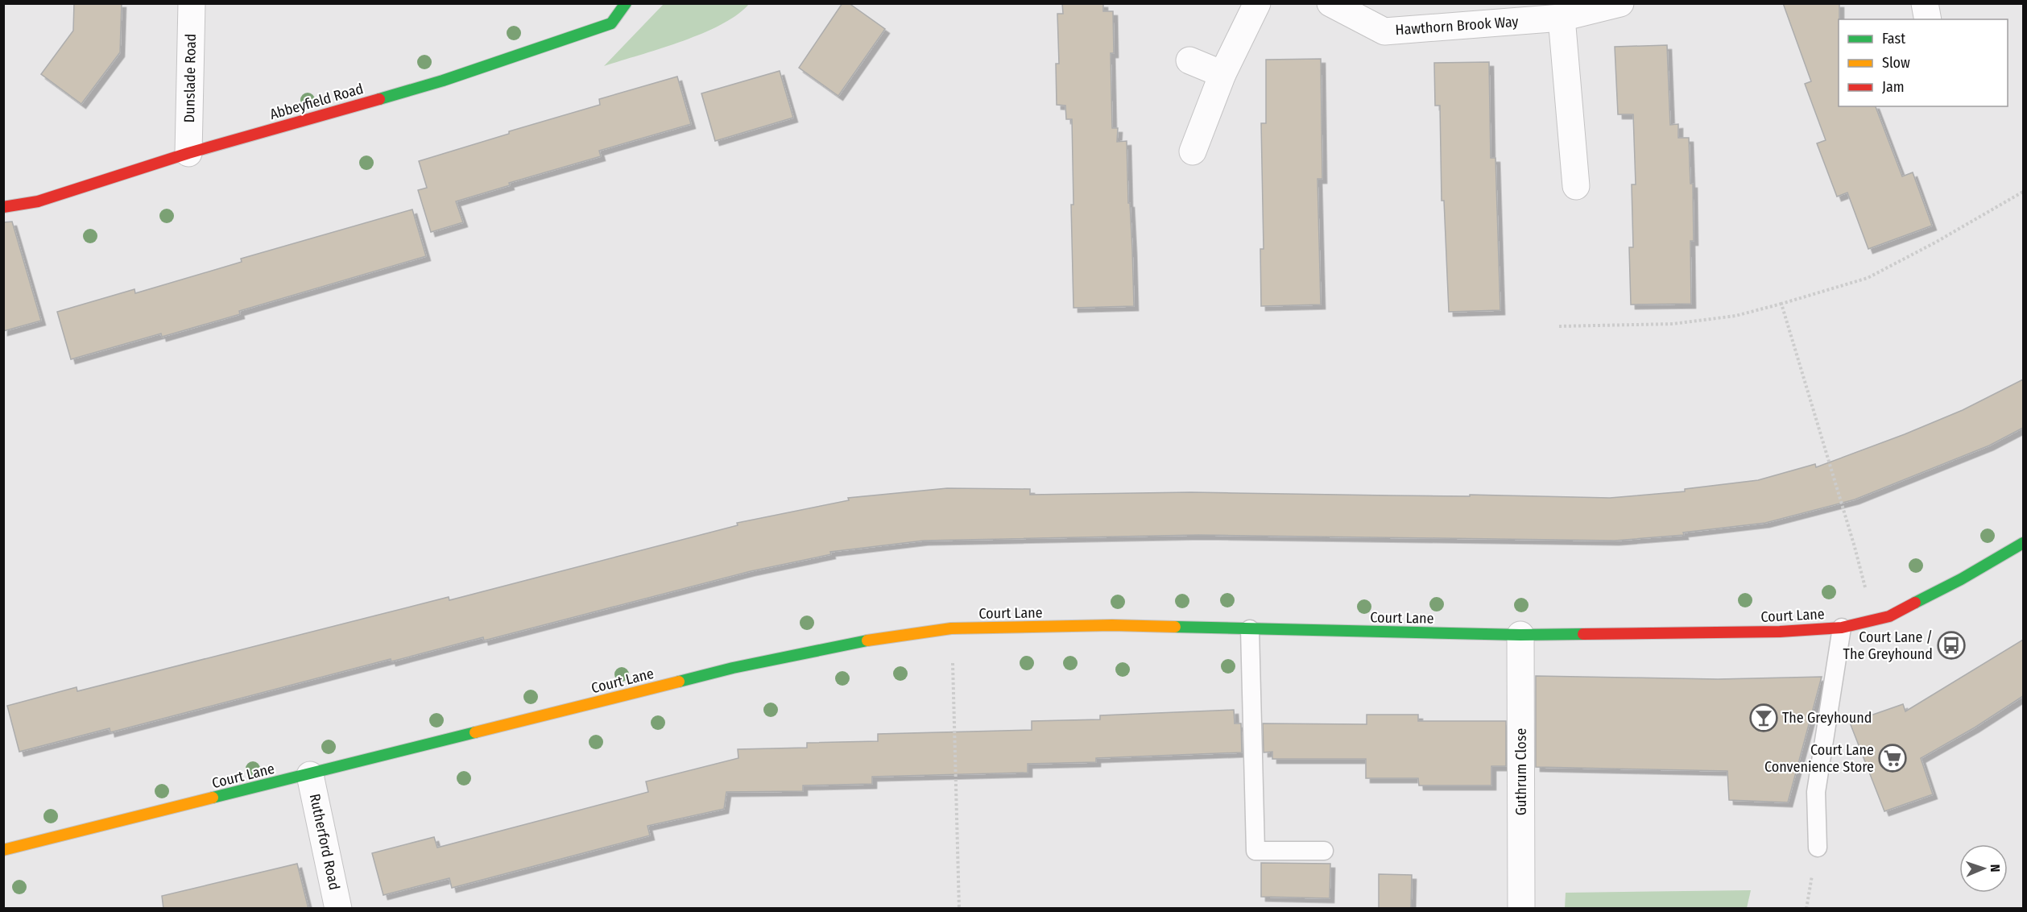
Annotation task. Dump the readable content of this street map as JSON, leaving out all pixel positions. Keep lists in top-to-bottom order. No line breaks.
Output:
{"streets":{"street":["Hawthorn Brook Way","Dunslade Road","Abbeyfield Road","Court Lane","Guthrum Close","Rutherford Road"]},"crossings":[["Dunslade Road","Abbeyfield Road"],["Court Lane","Guthrum Close"],["Court Lane","Rutherford Road"]],"places":{"bus stop":["Court Lane / The Greyhound"],"bar":["The Greyhound"],"supermarket":["Court Lane Convenience Store"]},"legend":["Fast","Slow","Jam"],"north":"right"}
